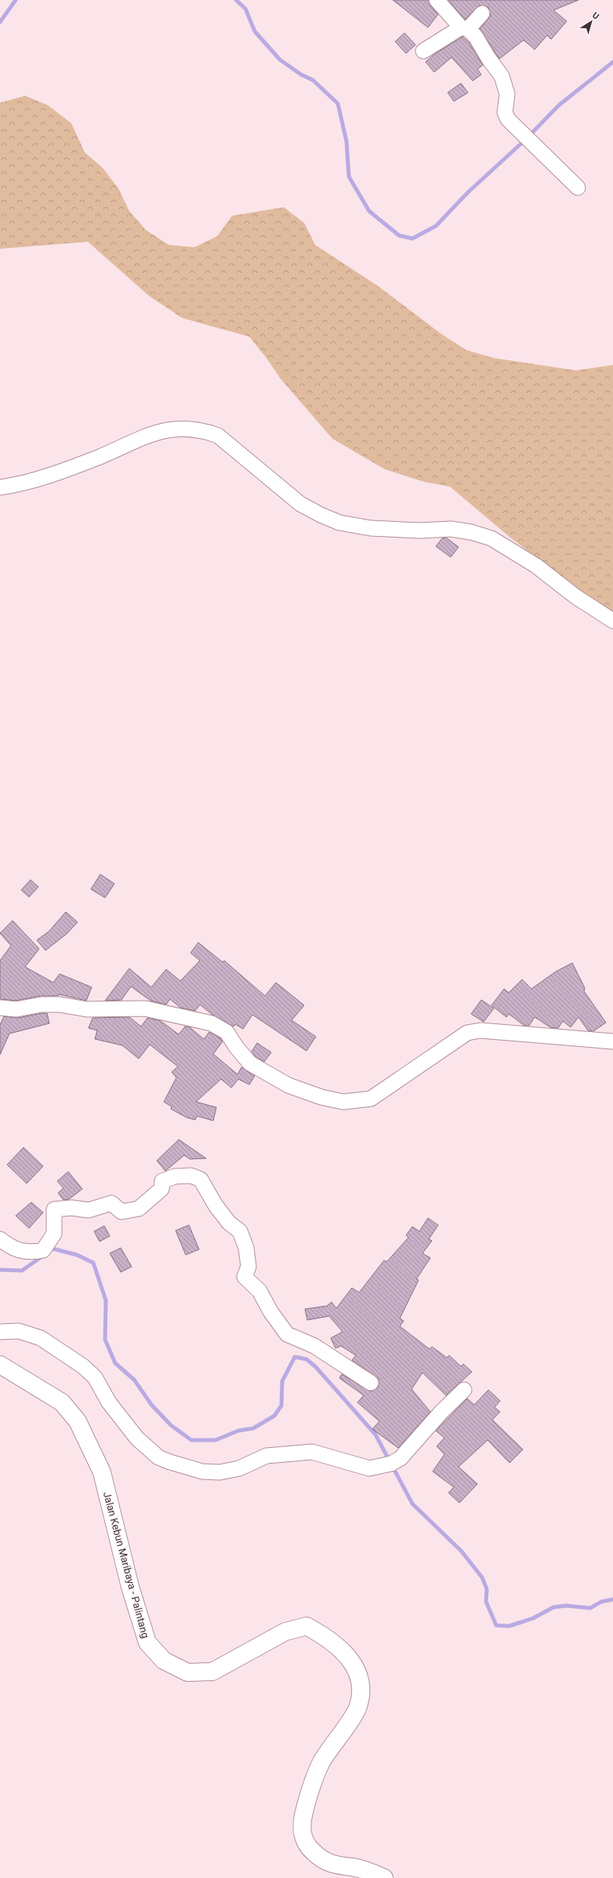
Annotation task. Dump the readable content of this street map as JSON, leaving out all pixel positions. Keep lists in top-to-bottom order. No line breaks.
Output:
{"streets":{"street":["Jalan Kebun Maribaya - Palintang"]},"north":"top right"}
